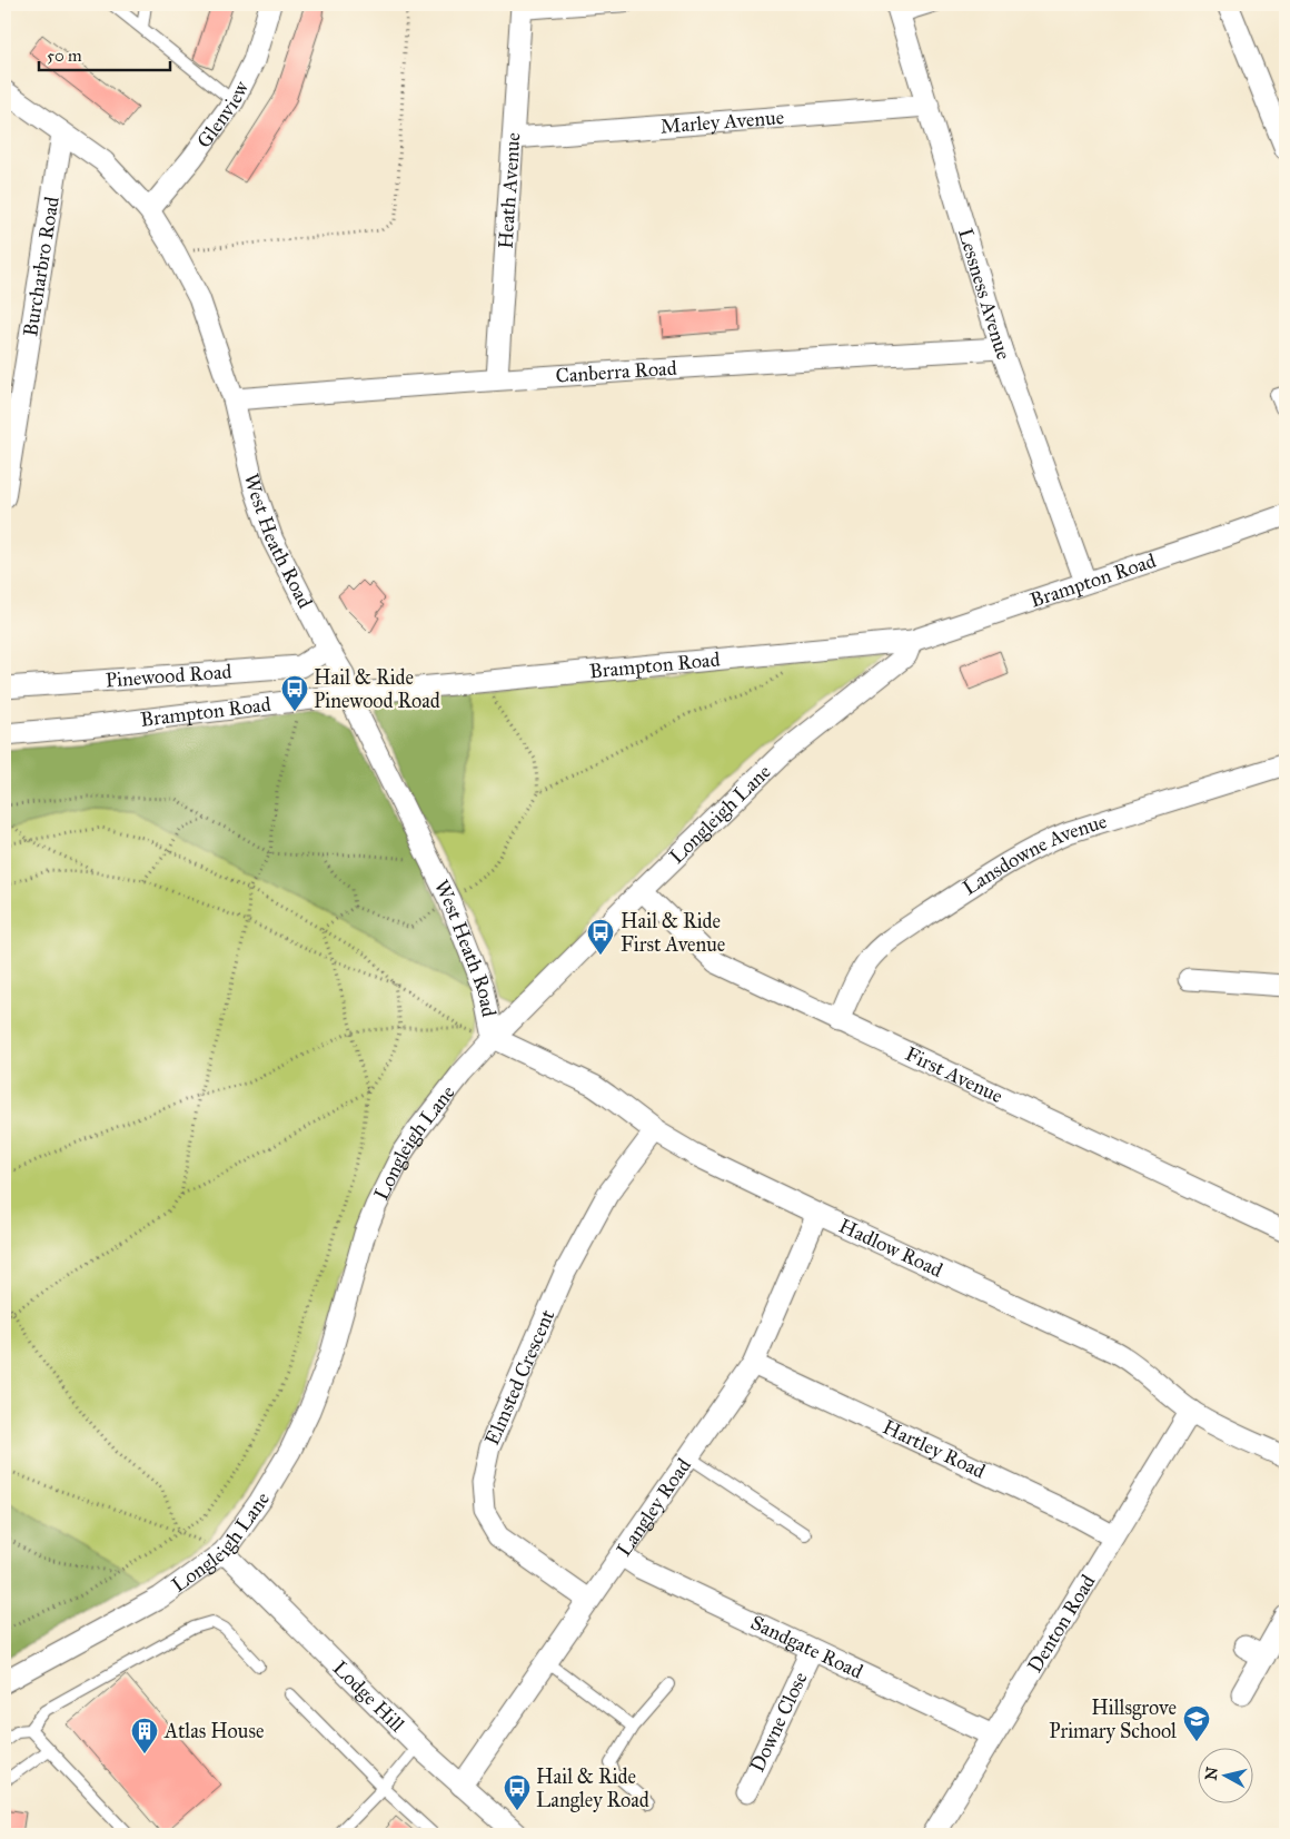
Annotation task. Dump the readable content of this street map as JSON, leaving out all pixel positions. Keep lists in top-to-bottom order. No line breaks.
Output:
{"streets":{"street":["Glenview","Marley Avenue","Heath Avenue","Burcharbro Road","Lessness Avenue","Canberra Road","West Heath Road","Brampton Road","Pinewood Road","Longleigh Lane","Lansdowne Avenue","First Avenue","Hadlow Road","Elmsted Crescent","Hartley Road","Langley Road","Denton Road","Sandgate Road","Lodge Hill","Downe Close"]},"crossings":[["Glenview","West Heath Road"],["Marley Avenue","Heath Avenue"],["Marley Avenue","Lessness Avenue"],["Heath Avenue","Canberra Road"],["Burcharbro Road","West Heath Road"],["Lessness Avenue","Canberra Road"],["Lessness Avenue","Brampton Road"],["Canberra Road","West Heath Road"],["West Heath Road","Brampton Road"],["West Heath Road","Pinewood Road"],["West Heath Road","Longleigh Lane"],["West Heath Road","Hadlow Road"],["Brampton Road","Longleigh Lane"],["Longleigh Lane","First Avenue"],["Longleigh Lane","Hadlow Road"],["Longleigh Lane","Lodge Hill"],["Lansdowne Avenue","First Avenue"],["Hadlow Road","Elmsted Crescent"],["Hadlow Road","Langley Road"],["Hadlow Road","Denton Road"],["Elmsted Crescent","Langley Road"],["Hartley Road","Langley Road"],["Hartley Road","Denton Road"],["Langley Road","Sandgate Road"],["Langley Road","Lodge Hill"],["Denton Road","Sandgate Road"],["Sandgate Road","Downe Close"]],"places":{"bus stop":["Hail & Ride Pinewood Road","Hail & Ride First Avenue","Hail & Ride Langley Road"],"school or university":["Hillsgrove Primary School"],"building":["Atlas House"]},"scale_bar":"50 m","north":"left"}
